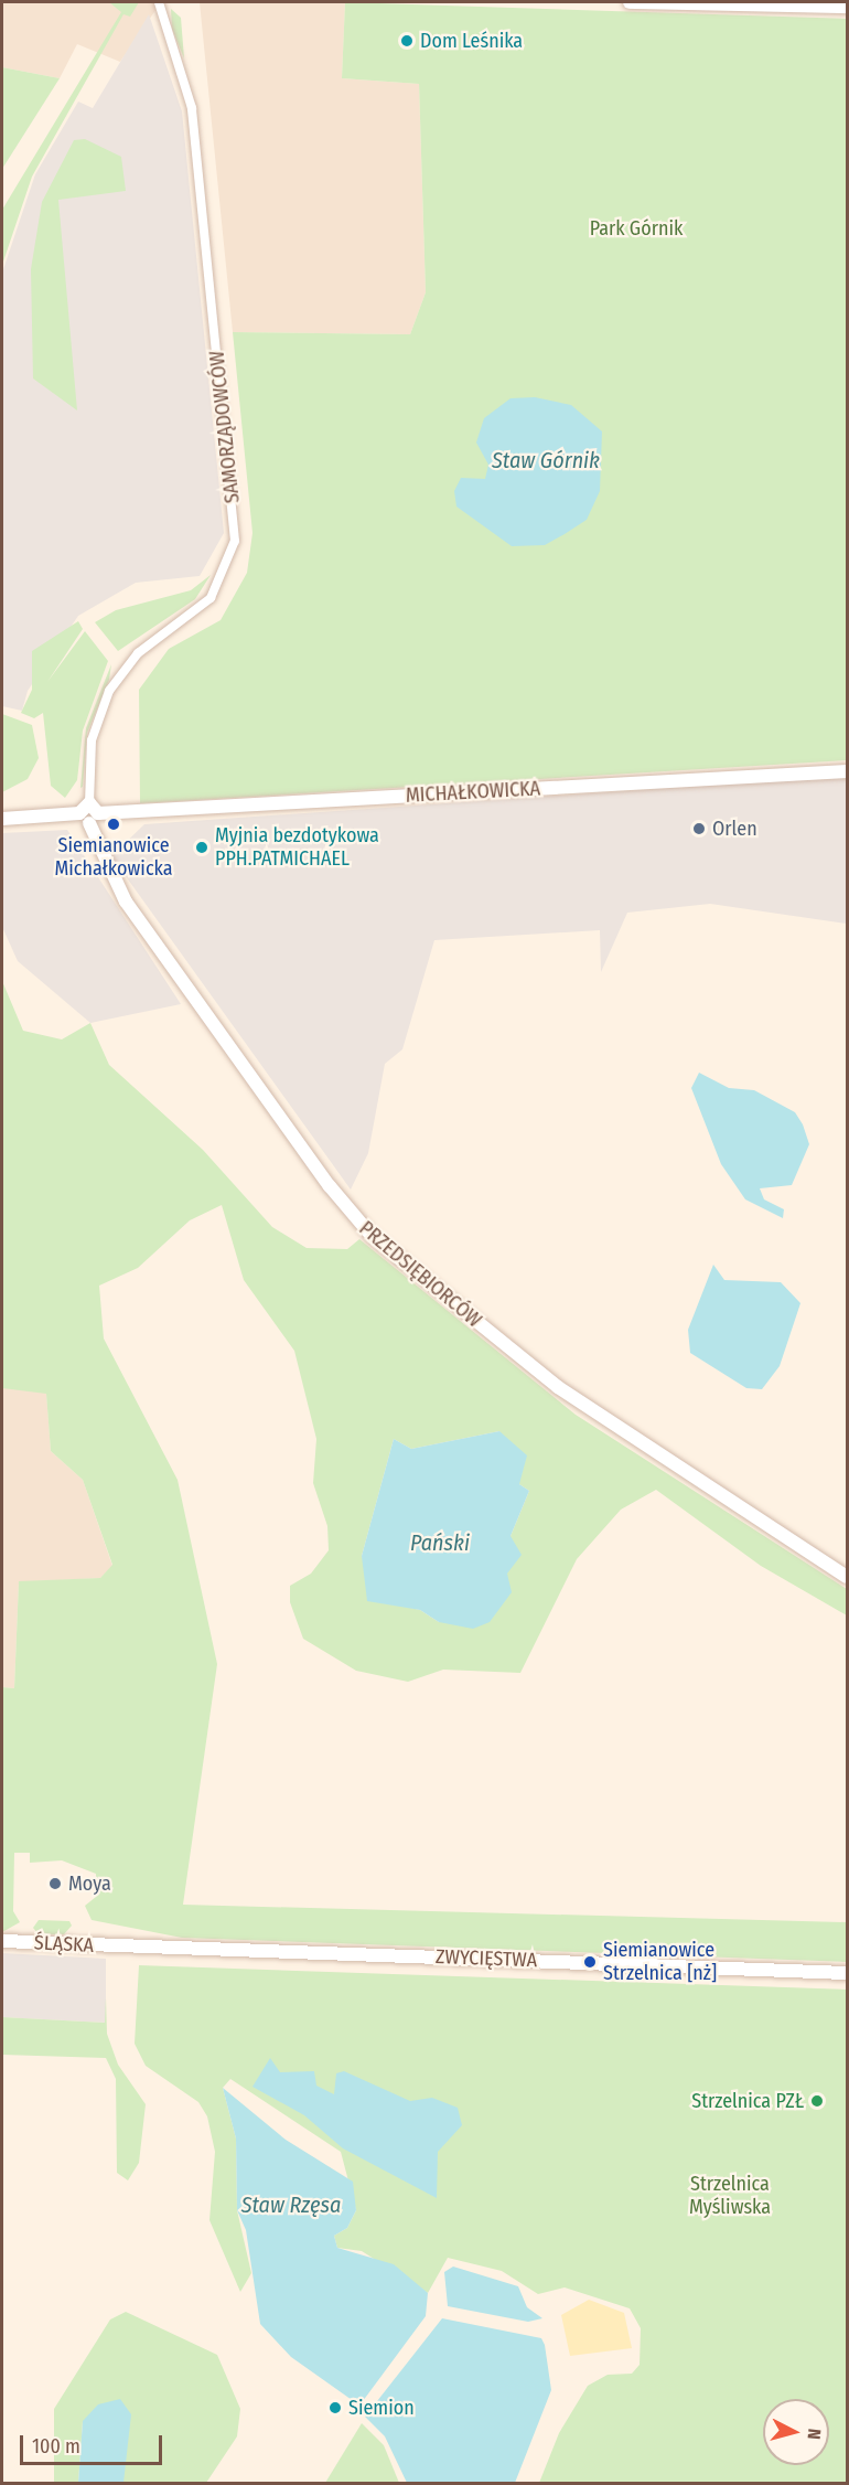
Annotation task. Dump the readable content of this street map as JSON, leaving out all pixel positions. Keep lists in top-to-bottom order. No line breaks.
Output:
{"streets":{"street":["SAMORZĄDOWCÓW","MICHAŁKOWICKA","PRZEDSIĘBIORCÓW","ŚLĄSKA","ZWYCIĘSTWA"]},"crossings":[["SAMORZĄDOWCÓW","MICHAŁKOWICKA"],["SAMORZĄDOWCÓW","PRZEDSIĘBIORCÓW"],["MICHAŁKOWICKA","PRZEDSIĘBIORCÓW"],["ŚLĄSKA","ZWYCIĘSTWA"]],"water":["Staw Górnik","Pański","Staw Rzęsa"],"parks":["Park Górnik","Strzelnica Myśliwska"],"places":["Dom Leśnika","Siemianowice Michałkowicka","Orlen","Myjnia bezdotykowa PPH.PATMICHAEL","Moya","Siemianowice Strzelnica [nż]","Strzelnica PZŁ","Siemion"],"scale_bar":"100 m","north":"right"}
